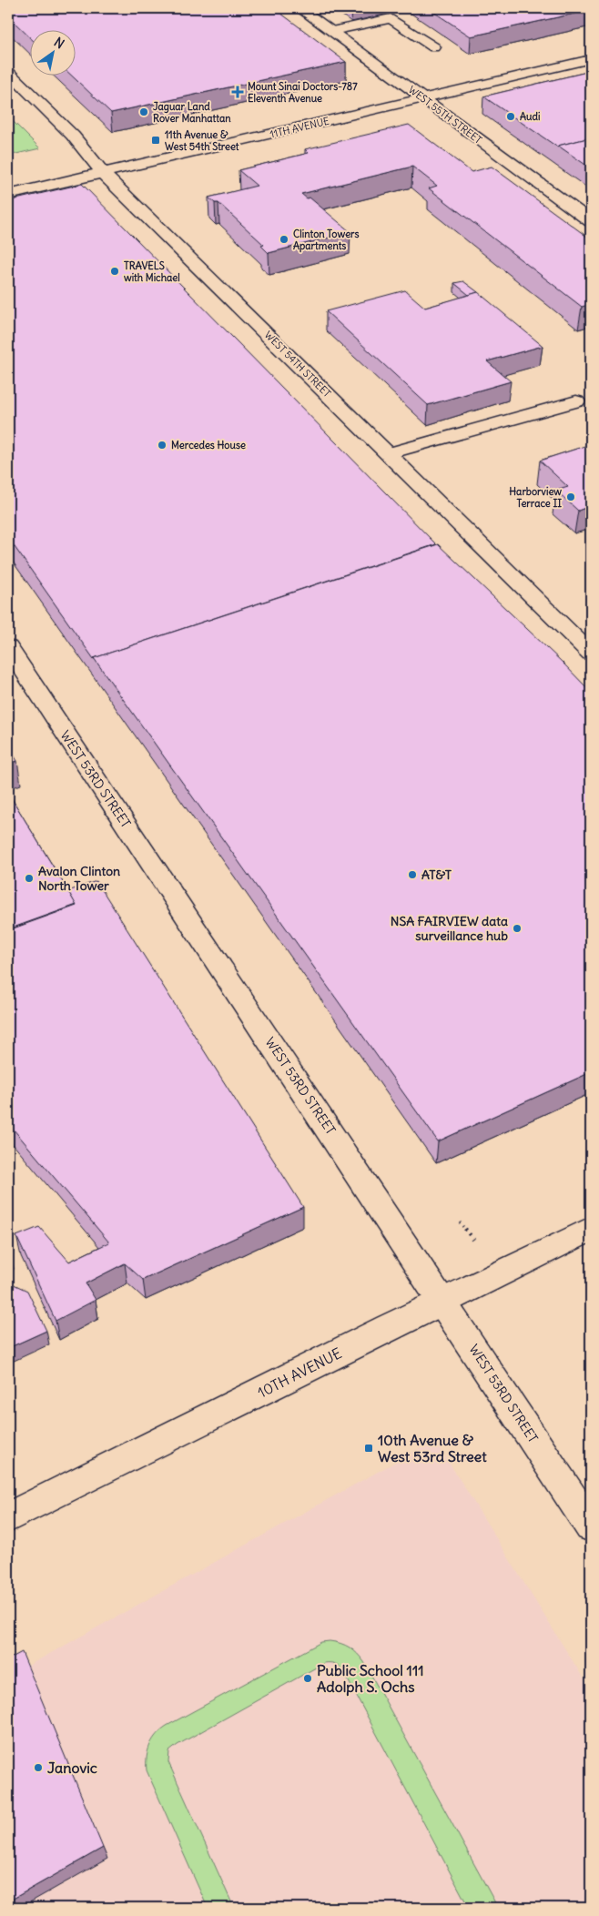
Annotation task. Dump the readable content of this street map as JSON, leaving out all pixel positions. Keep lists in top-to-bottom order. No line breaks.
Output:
{"streets":{"main road":["WEST 55TH STREET","11TH AVENUE","WEST 54TH STREET","WEST 53RD STREET","10TH AVENUE"]},"crossings":[["WEST 55TH STREET","11TH AVENUE"],["11TH AVENUE","WEST 54TH STREET"],["WEST 53RD STREET","10TH AVENUE"]],"places":{"health":["Mount Sinai Doctors-787 Eleventh Avenue"],"other":["Jaguar Land Rover Manhattan","Audi","Clinton Towers Apartments","TRAVELS with Michael","Mercedes House","Harborview Terrace II","AT&T","Avalon Clinton North Tower","NSA FAIRVIEW data surveillance hub","Public School 111 Adolph S. Ochs","Janovic"],"transit":["11th Avenue & West 54th Street","10th Avenue & West 53rd Street"]},"north":"top right"}
